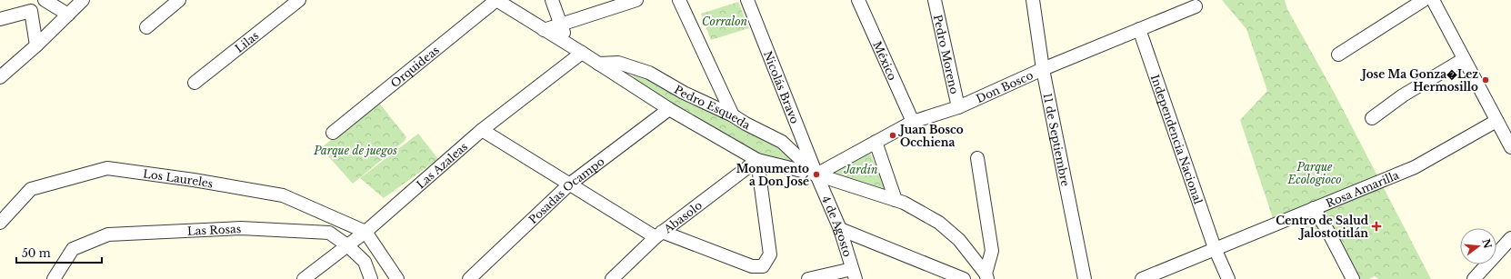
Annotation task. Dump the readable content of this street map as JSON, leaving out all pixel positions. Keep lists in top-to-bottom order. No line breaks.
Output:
{"streets":{"street":["Lilas","Pedro Moreno","México","Orquideas","Don Bosco","Nicolás Bravo","Pedro Esqueda","Independencia Nacional","11 de Septiembre","Las Azaleas","Los Laureles","Rosa Amarilla","Posadas Ocampo","Abasolo","4 de Agosto","Las Rosas"]},"crossings":[["Pedro Moreno","Don Bosco"],["México","Don Bosco"],["Orquideas","Pedro Esqueda"],["Don Bosco","Nicolás Bravo"],["Don Bosco","Pedro Esqueda"],["Don Bosco","Independencia Nacional"],["Don Bosco","11 de Septiembre"],["Don Bosco","4 de Agosto"],["Nicolás Bravo","Pedro Esqueda"],["Nicolás Bravo","4 de Agosto"],["Pedro Esqueda","Las Azaleas"],["Pedro Esqueda","Posadas Ocampo"],["Pedro Esqueda","Abasolo"],["Pedro Esqueda","4 de Agosto"],["Independencia Nacional","Rosa Amarilla"],["Las Azaleas","Los Laureles"],["Las Azaleas","Las Rosas"]],"parks":["Corralon","Parque de juegos","Parque Ecologioco","Jardín"],"places":{"other":["Jose Ma Gonza�Lez Hermosillo","Juan Bosco Occhiena","Monumento a Don José"],"health":["Centro de Salud Jalostotitlán"]},"scale_bar":"50 m","north":"right"}
